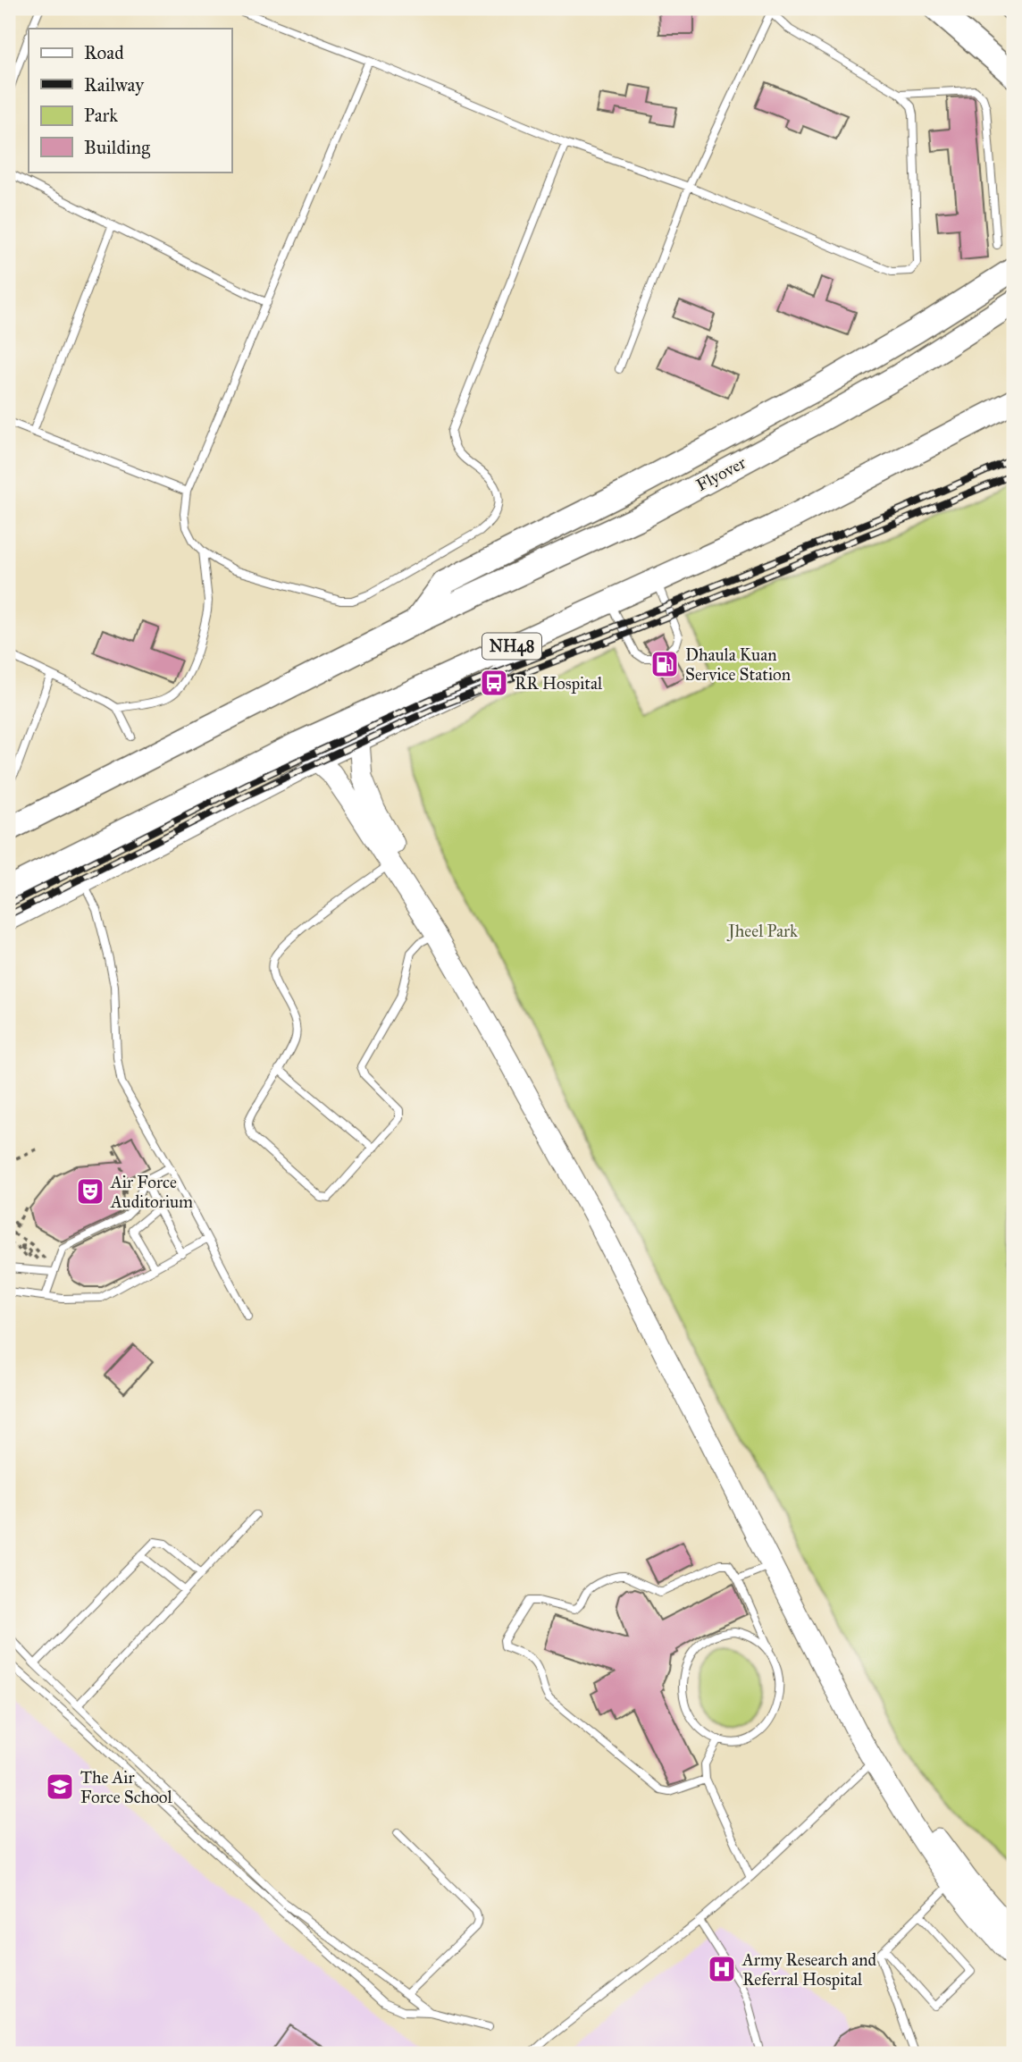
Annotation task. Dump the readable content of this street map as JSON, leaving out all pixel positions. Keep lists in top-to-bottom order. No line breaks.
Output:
{"streets":{"main road":["Flyover","NH48"]},"parks":["Jheel Park"],"places":{"fuel station":["Dhaula Kuan Service Station"],"bus stop":["RR Hospital"],"theatre":["Air Force Auditorium"],"school or university":["The Air Force School"],"hospital":["Army Research and Referral Hospital"]},"legend":["Road","Railway","Park","Building"]}
